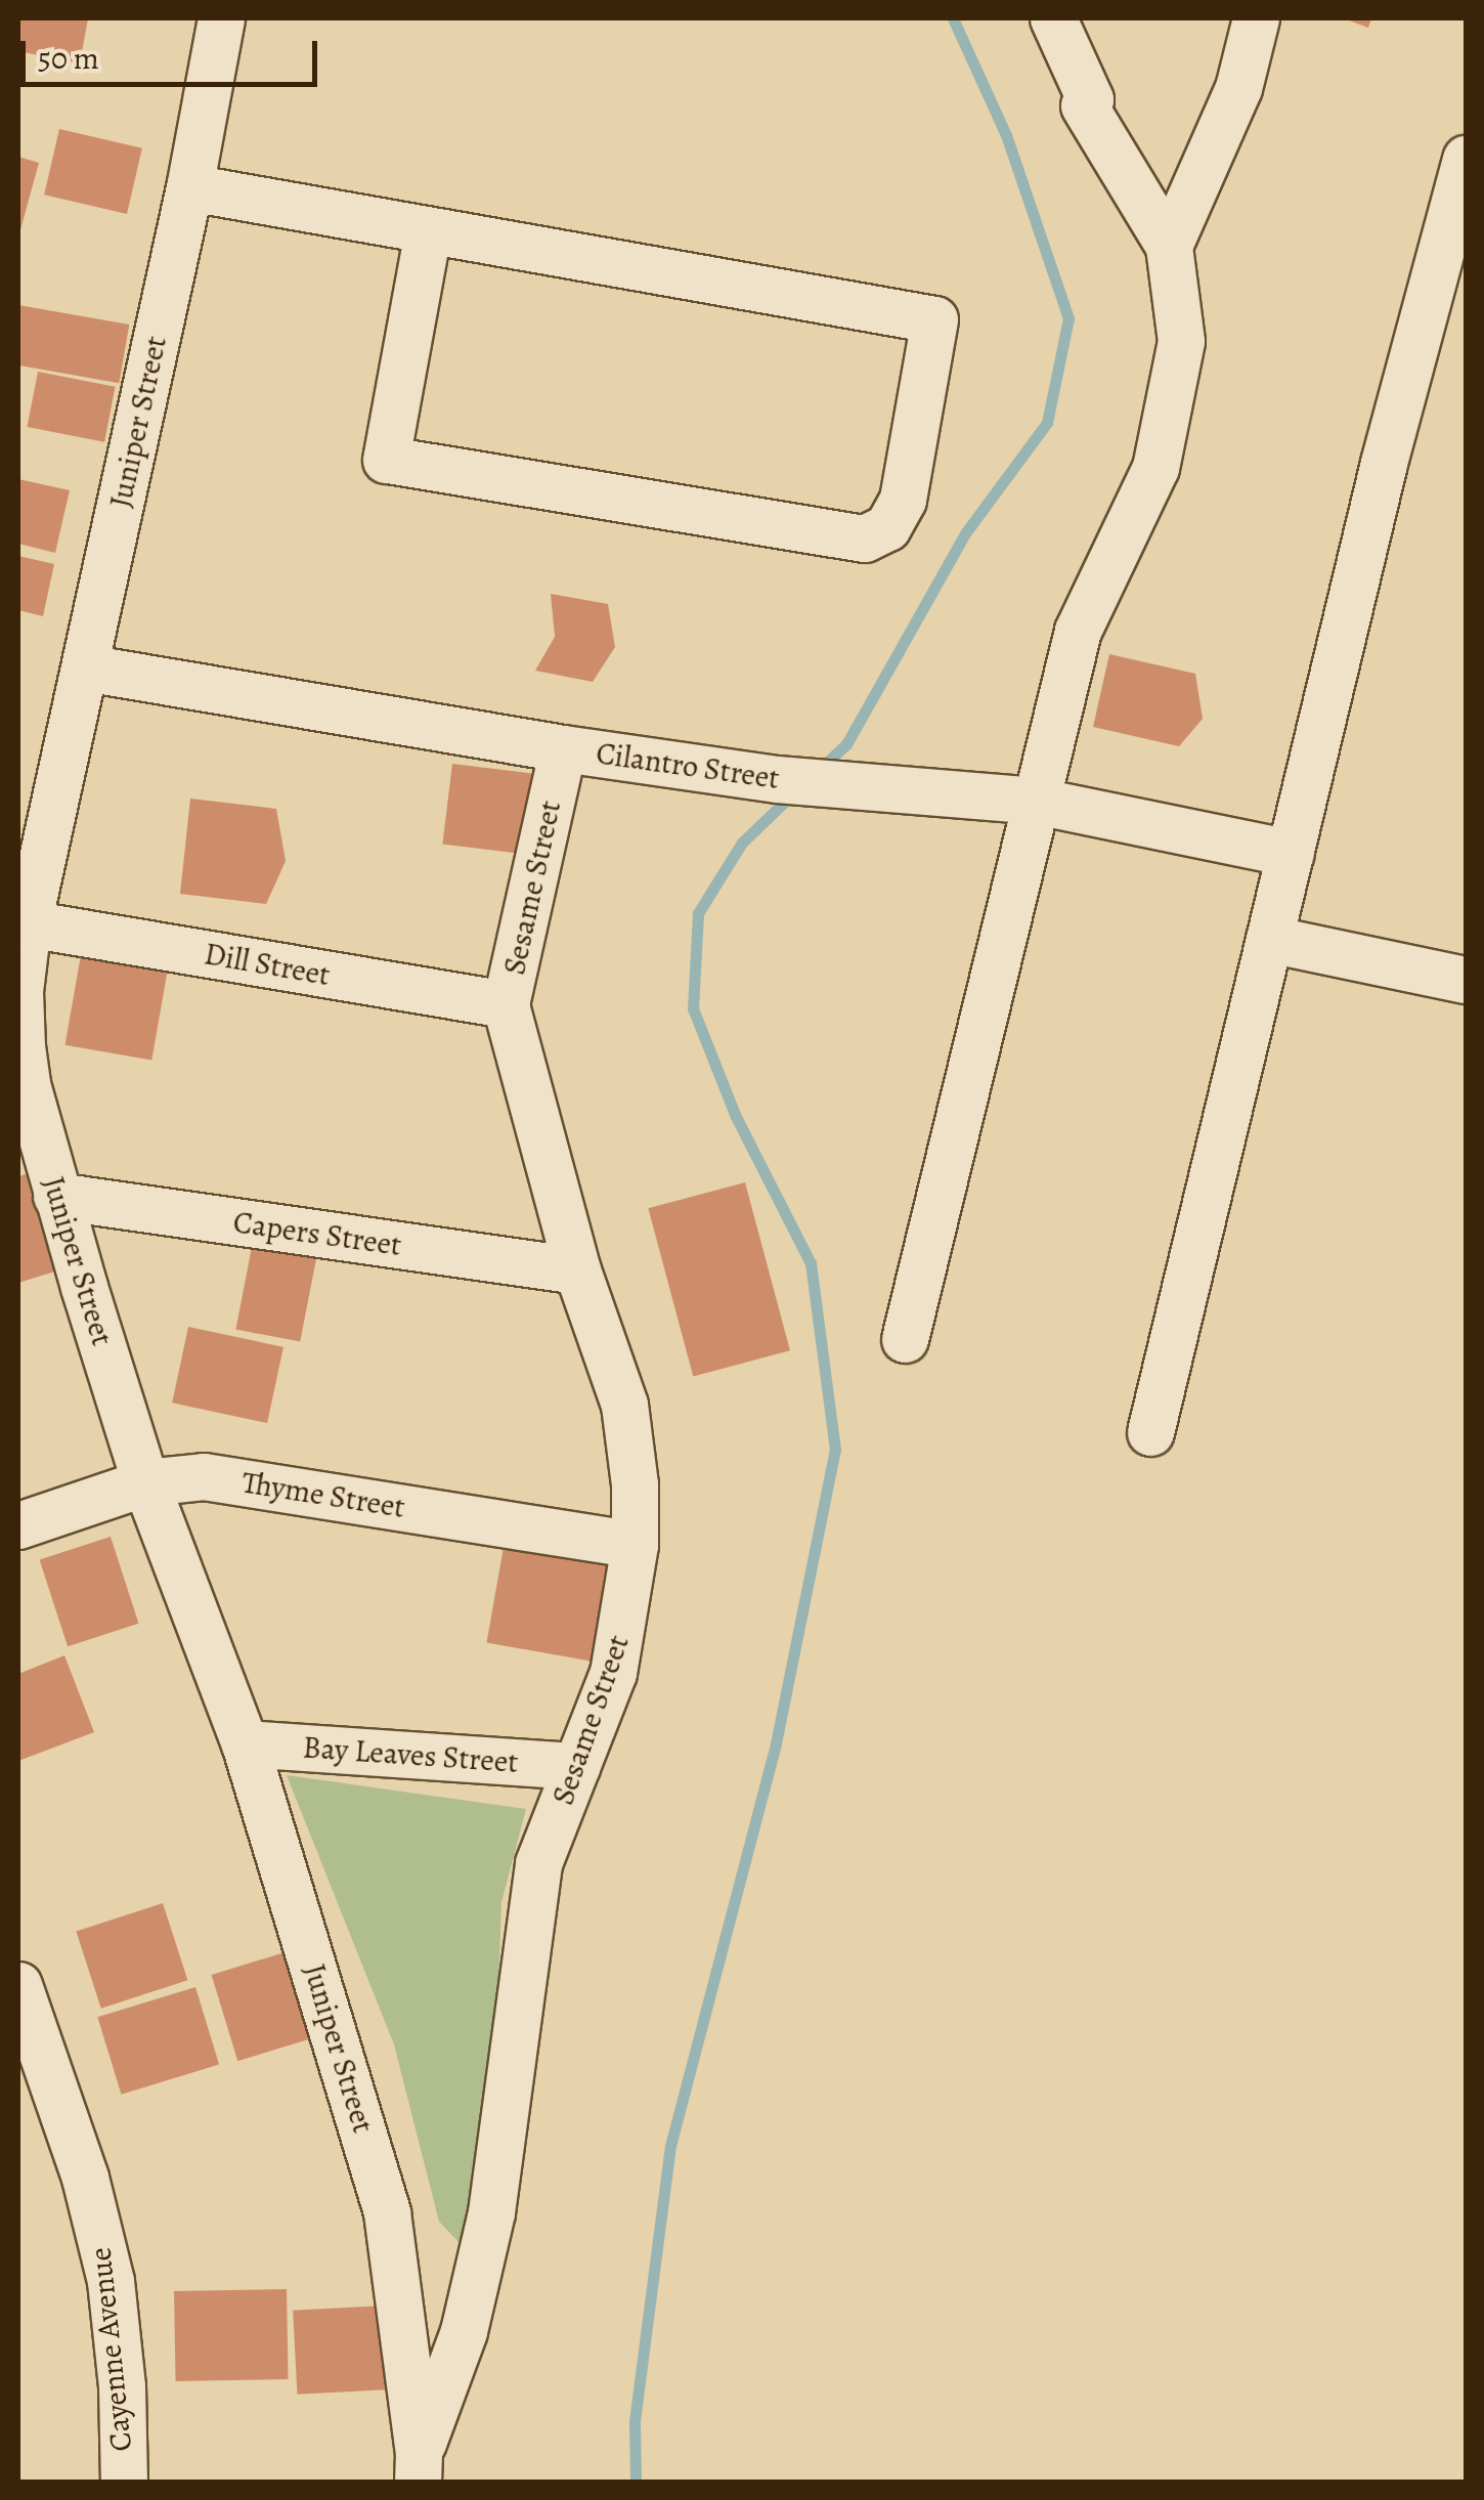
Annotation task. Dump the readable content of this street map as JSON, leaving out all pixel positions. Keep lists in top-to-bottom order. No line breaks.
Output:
{"streets":{"street":["Juniper Street","Cilantro Street","Sesame Street","Dill Street","Capers Street","Thyme Street","Bay Leaves Street","Cayenne Avenue"]},"crossings":[["Juniper Street","Cilantro Street"],["Juniper Street","Sesame Street"],["Juniper Street","Dill Street"],["Juniper Street","Capers Street"],["Juniper Street","Thyme Street"],["Juniper Street","Bay Leaves Street"],["Cilantro Street","Sesame Street"],["Sesame Street","Dill Street"],["Sesame Street","Capers Street"],["Sesame Street","Thyme Street"],["Sesame Street","Bay Leaves Street"]],"scale_bar":"50 m"}
